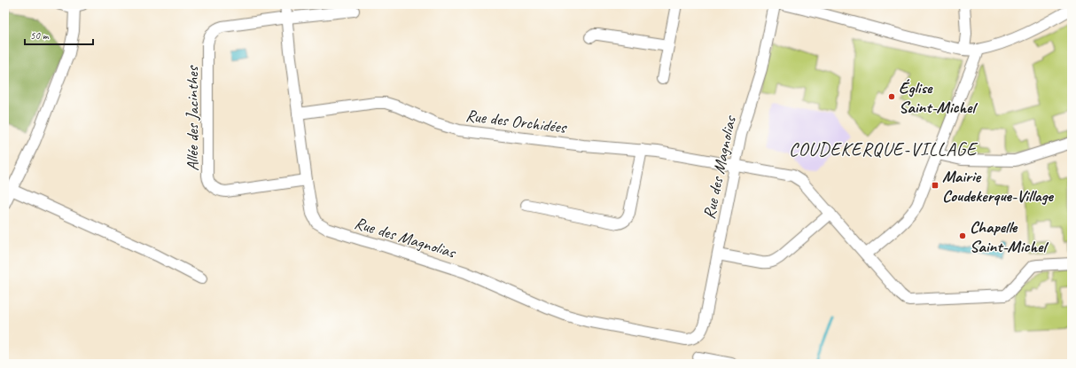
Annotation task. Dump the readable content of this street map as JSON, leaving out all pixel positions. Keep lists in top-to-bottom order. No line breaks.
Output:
{"streets":{"street":["Allée des Jacinthes","Rue des Orchidées","Rue des Magnolias"]},"crossings":[["Allée des Jacinthes","Rue des Magnolias"],["Rue des Orchidées","Rue des Magnolias"]],"districts":["COUDEKERQUE-VILLAGE"],"places":{"other":["Église Saint-Michel","Chapelle Saint-Michel"],"transit":["Mairie Coudekerque-Village"]},"scale_bar":"50 m"}
